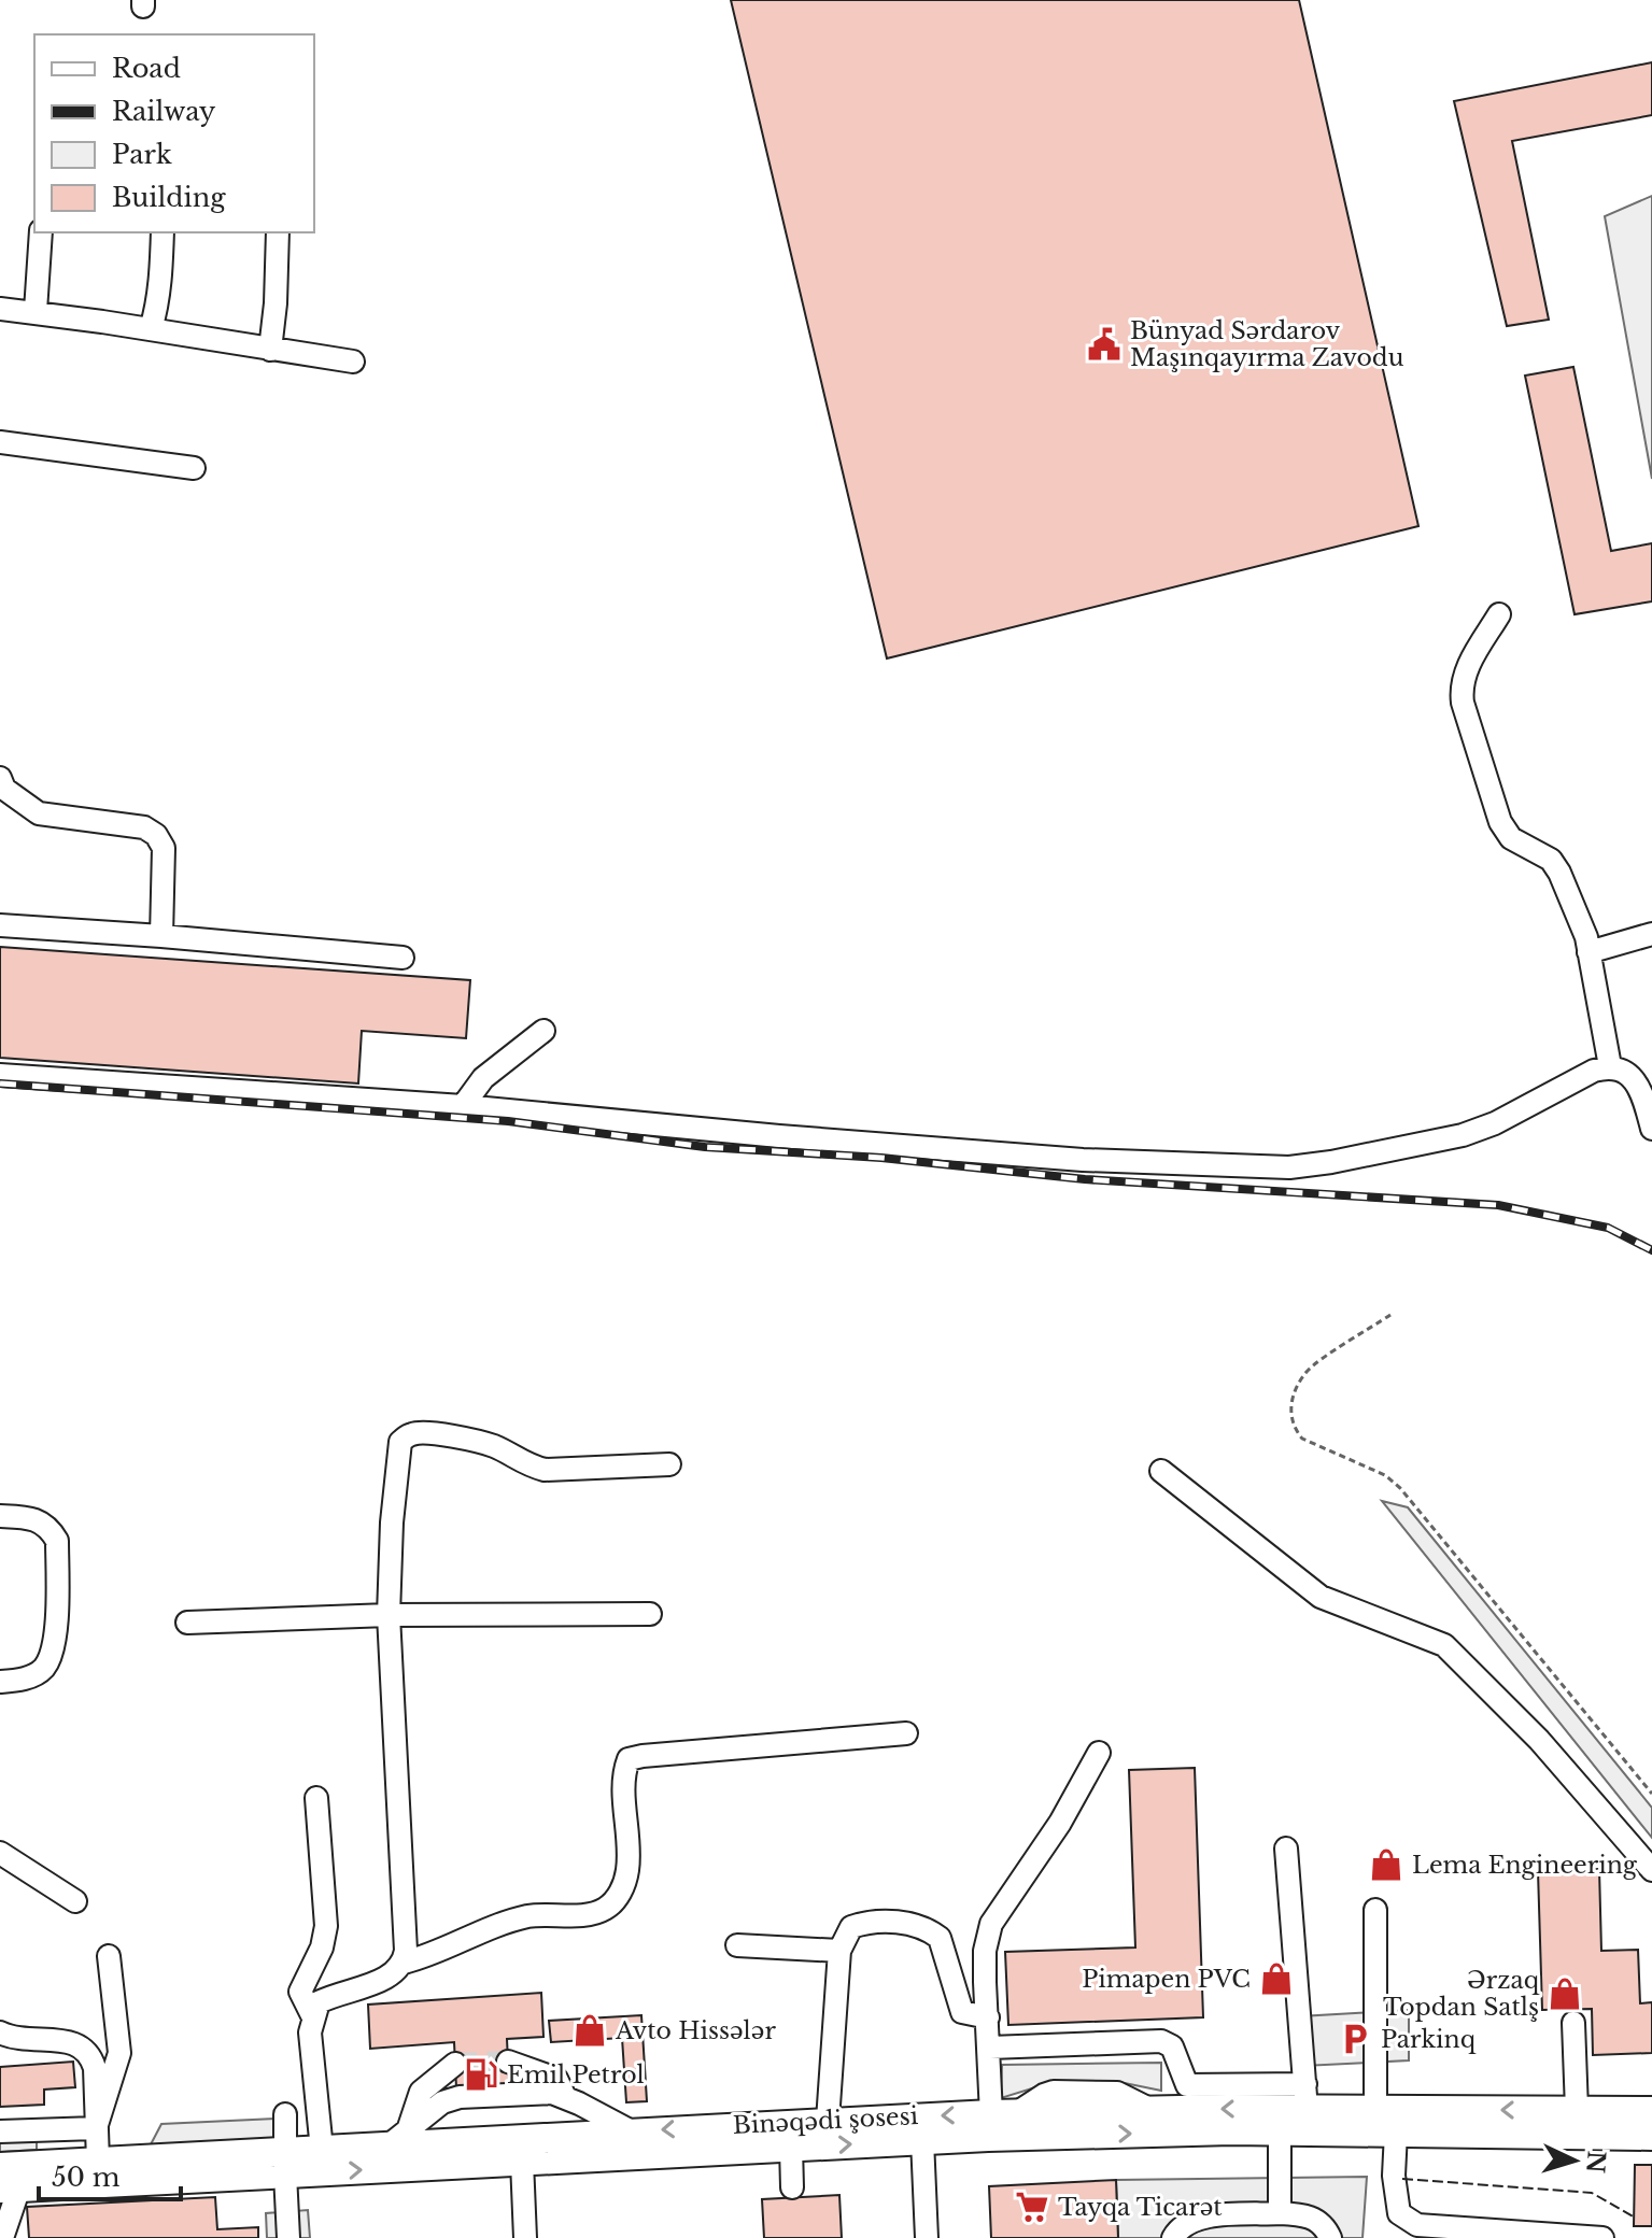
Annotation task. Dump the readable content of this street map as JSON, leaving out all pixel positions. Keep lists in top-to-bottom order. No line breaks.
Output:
{"streets":{"main road":["Binəqədi şosesi"]},"places":{"public building":["Bünyad Sərdarov Maşınqayırma Zavodu"],"shop":["Lema Engineering","Pimapen PVC","Ərzaq Topdan Satlş","Avto Hissələr"],"parking":["Parkinq"],"fuel station":["Emil Petrol"],"supermarket":["Tayqa Ticarət"]},"legend":["Road","Railway","Park","Building"],"scale_bar":"50 m","north":"right"}
